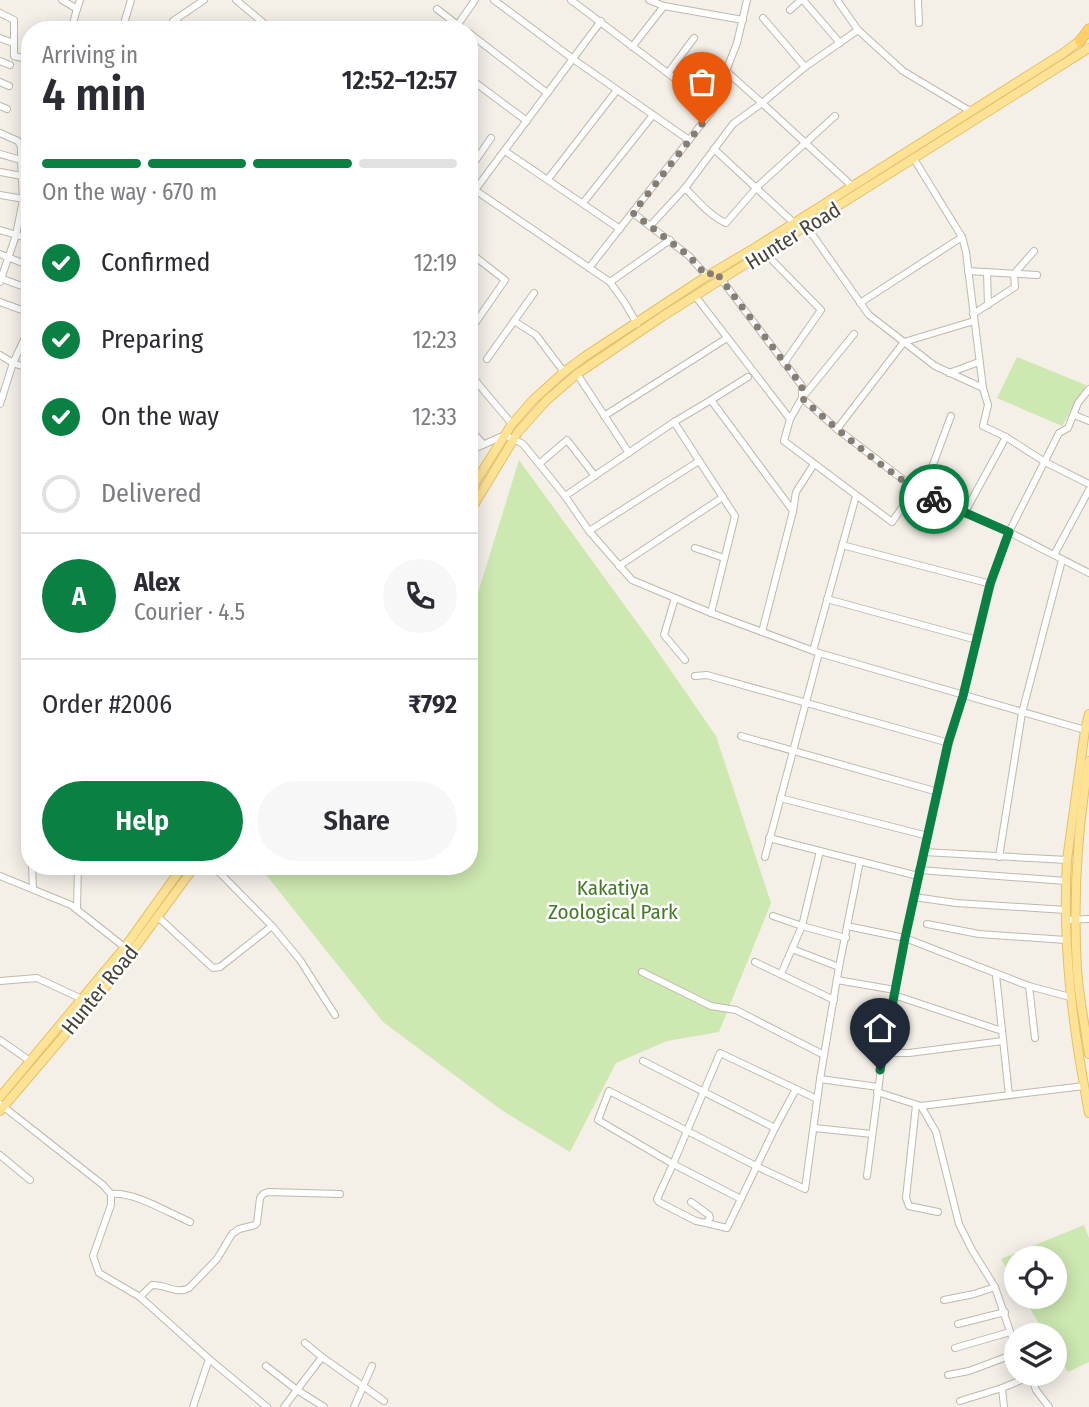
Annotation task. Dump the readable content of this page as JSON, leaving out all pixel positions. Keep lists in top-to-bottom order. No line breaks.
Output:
{"streets":{"main road":["Hunter Road"]},"parks":["Kakatiya Zoological Park"],"page":{"heading":["4 min","Arriving in","12:52–12:57"],"panel":["Alex","Courier · 4.5","Order #2006","₹792"],"bar":"On the way · 670 m","list":[["Confirmed","12:19"],["Preparing","12:23"],["On the way","12:33"],"Delivered"],"round":"A","buttons":["Help","Share"]}}
